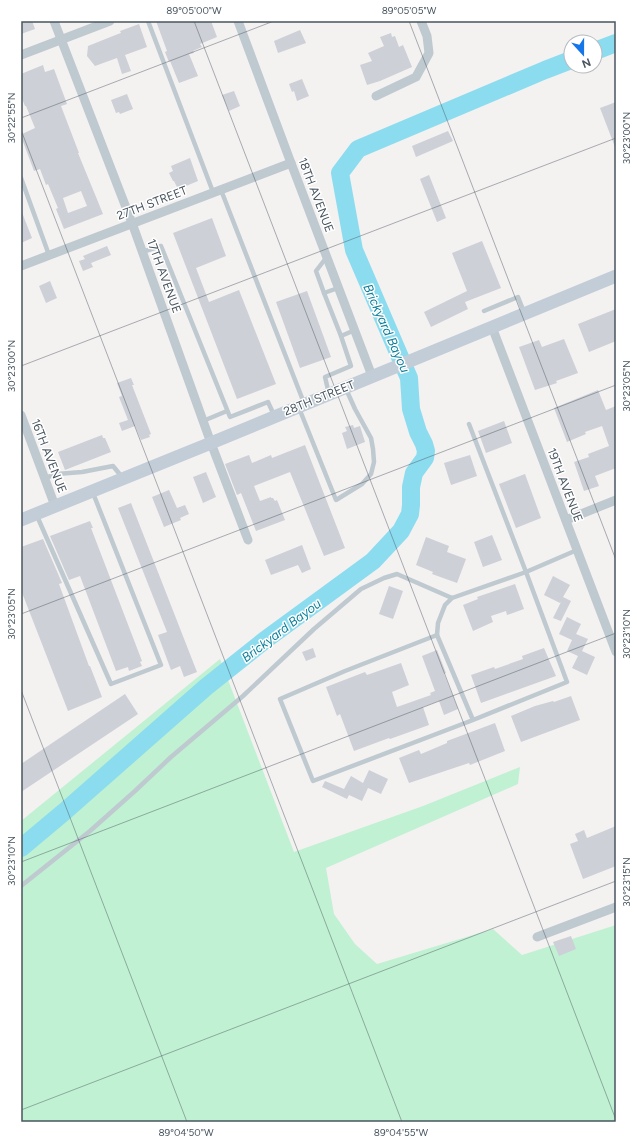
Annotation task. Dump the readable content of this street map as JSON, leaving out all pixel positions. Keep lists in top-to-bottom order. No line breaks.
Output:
{"streets":{"main road":["28TH STREET"],"street":["18TH AVENUE","27TH STREET","17TH AVENUE","16TH AVENUE","19TH AVENUE"]},"crossings":[["18TH AVENUE","27TH STREET"],["18TH AVENUE","28TH STREET"],["27TH STREET","17TH AVENUE"],["17TH AVENUE","28TH STREET"],["28TH STREET","16TH AVENUE"],["28TH STREET","19TH AVENUE"]],"water":["Brickyard Bayou"],"north":"bottom","coordinates":["89°05'00\"W","89°05'05\"W","30°22'55\"N","30°23'00\"N","30°23'05\"N","30°23'10\"N","30°23'15\"N","89°04'50\"W","89°04'55\"W"]}
